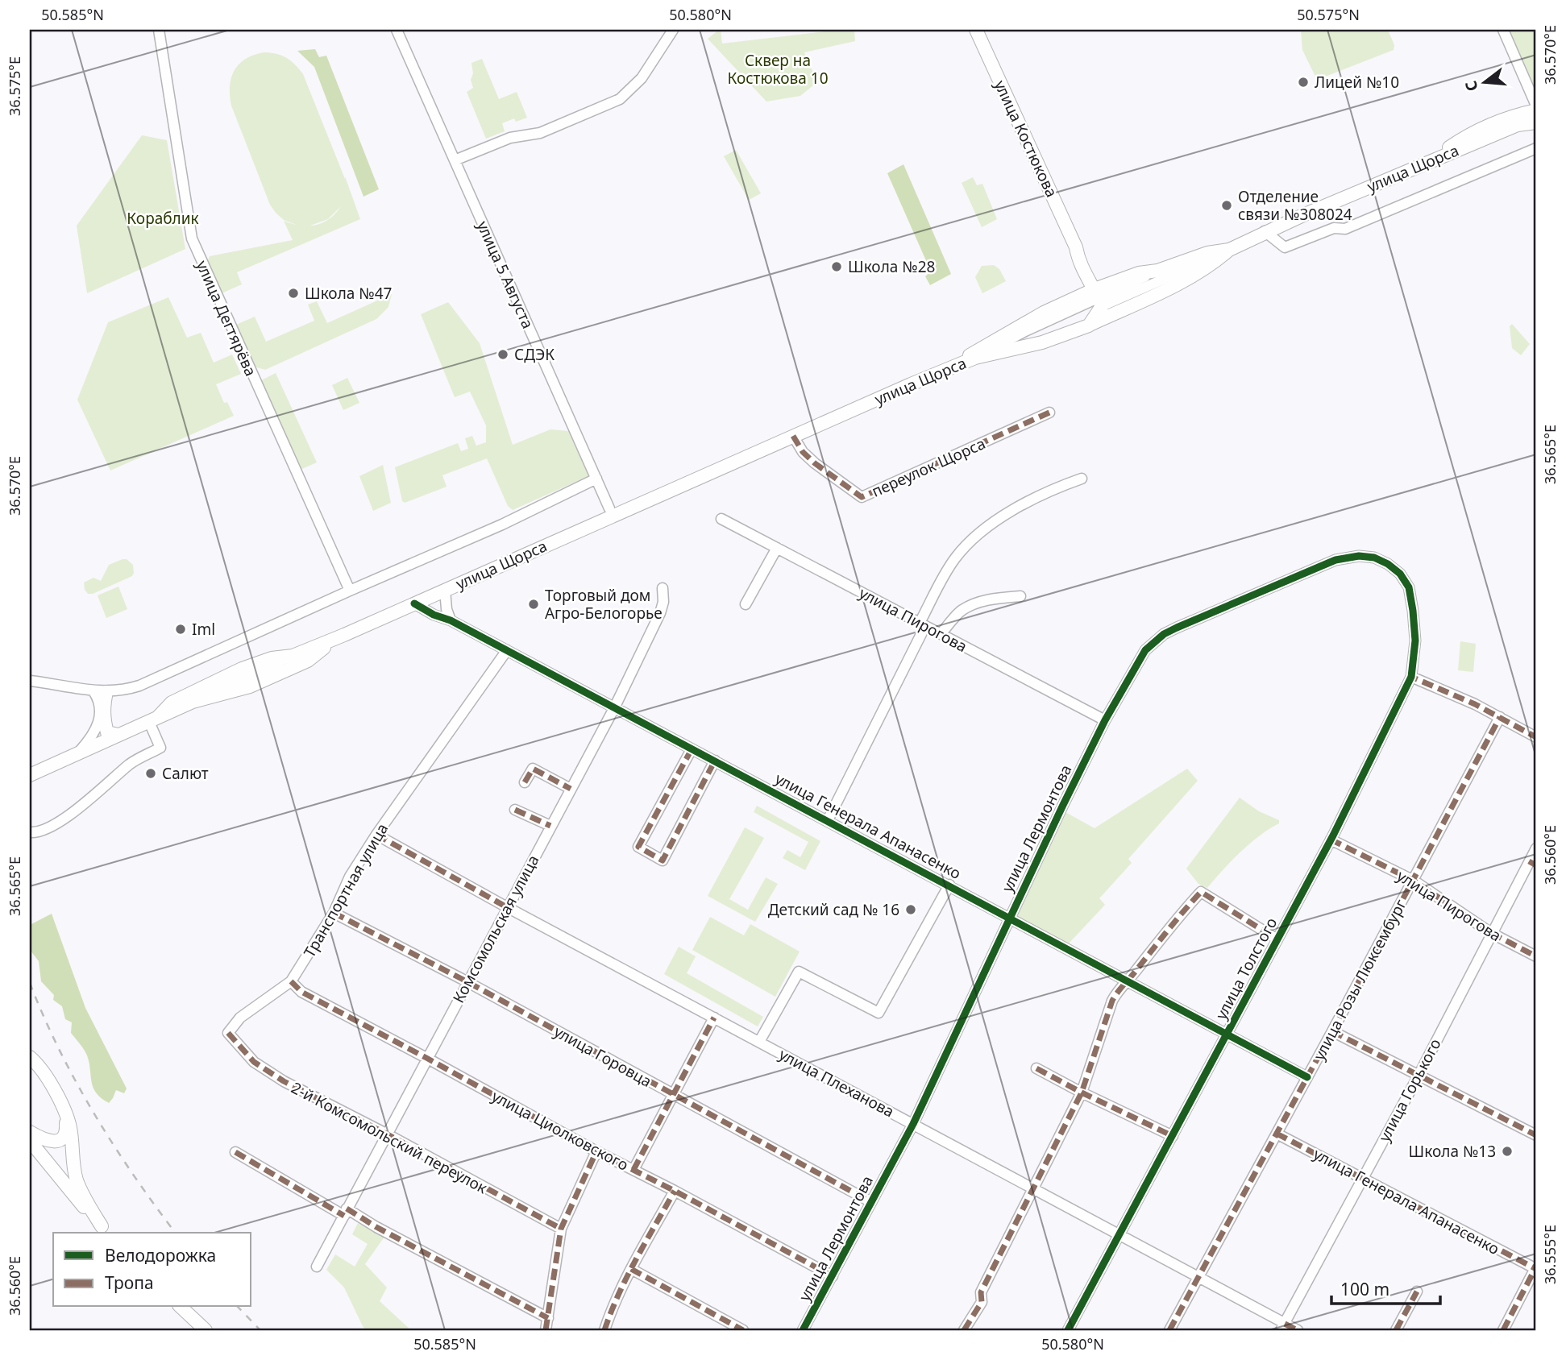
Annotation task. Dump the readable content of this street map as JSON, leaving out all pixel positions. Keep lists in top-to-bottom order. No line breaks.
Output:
{"streets":{"main road":["улица Костюкова","улица Щорса"],"street":["улица 5 Августа","улица Дегтярёва","переулок Щорса","улица Пирогова","улица Генерала Апанасенко","улица Лермонтова","Транспортная улица","Комсомольская улица","улица Толстого","улица Розы Люксембург","улица Горовца","улица Плеханова","улица Горького","улица Циолковского","2-й Комсомольский переулок"]},"crossings":[["улица Костюкова","улица Щорса"],["улица Щорса","улица 5 Августа"],["улица Щорса","переулок Щорса"],["улица Щорса","улица Генерала Апанасенко"],["улица Пирогова","улица Лермонтова"],["улица Пирогова","улица Толстого"],["улица Пирогова","улица Розы Люксембург"],["улица Пирогова","улица Горького"],["улица Генерала Апанасенко","улица Лермонтова"],["улица Генерала Апанасенко","Транспортная улица"],["улица Генерала Апанасенко","Комсомольская улица"],["улица Генерала Апанасенко","улица Толстого"],["улица Генерала Апанасенко","улица Розы Люксембург"],["улица Генерала Апанасенко","улица Горького"],["улица Лермонтова","улица Толстого"],["улица Лермонтова","улица Горовца"],["улица Лермонтова","улица Плеханова"],["улица Лермонтова","улица Циолковского"],["Транспортная улица","улица Горовца"],["Транспортная улица","улица Плеханова"],["Транспортная улица","улица Циолковского"],["Транспортная улица","2-й Комсомольский переулок"],["Комсомольская улица","улица Горовца"],["Комсомольская улица","улица Плеханова"],["Комсомольская улица","улица Циолковского"],["Комсомольская улица","2-й Комсомольский переулок"],["улица Толстого","улица Плеханова"],["улица Розы Люксембург","улица Плеханова"],["улица Плеханова","улица Горького"]],"parks":["Сквер на Костюкова 10","Кораблик"],"places":["Лицей №10","Отделение связи №308024","Школа №28","Школа №47","СДЭК","Торговый дом Агро-Белогорье","Iml","Салют","Детский сад № 16","Школа №13"],"legend":["Велодорожка","Тропа"],"scale_bar":"100 m","north":"left","coordinates":["50.585°N","50.580°N","50.575°N","36.570°E","36.575°E","36.565°E","36.560°E","36.555°E"]}
